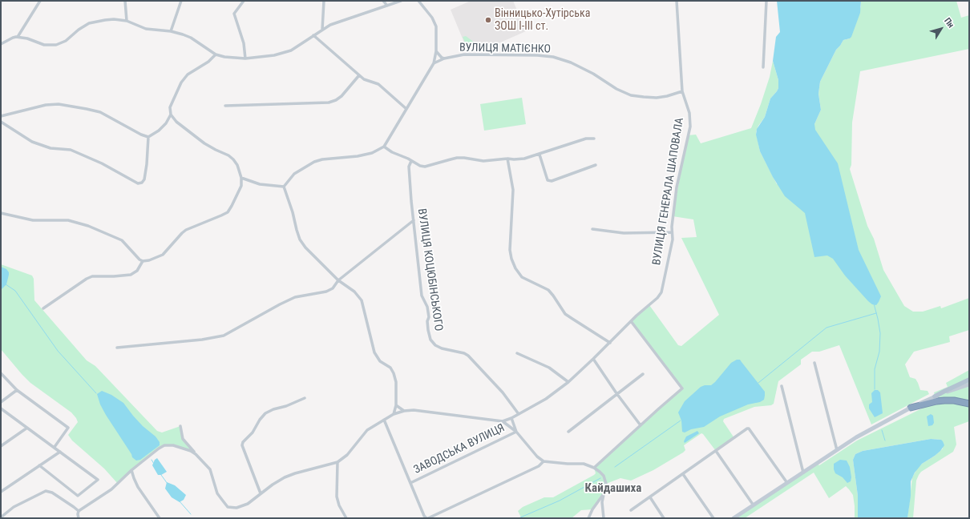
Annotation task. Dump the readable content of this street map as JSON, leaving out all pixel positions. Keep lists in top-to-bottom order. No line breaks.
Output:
{"streets":{"street":["ВУЛИЦЯ МАТІЄНКО","ВУЛИЦЯ ГЕНЕРАЛА ШАПОВАЛА","ВУЛИЦЯ КОЦЮБІНСЬКОГО","ЗАВОДСЬКА ВУЛИЦЯ"]},"crossings":[["ВУЛИЦЯ МАТІЄНКО","ВУЛИЦЯ ГЕНЕРАЛА ШАПОВАЛА"],["ВУЛИЦЯ ГЕНЕРАЛА ШАПОВАЛА","ВУЛИЦЯ КОЦЮБІНСЬКОГО"]],"districts":["Кайдашиха"],"places":["Вінницько-Хутірська ЗОШ І-ІІІ ст."],"north":"top right"}
